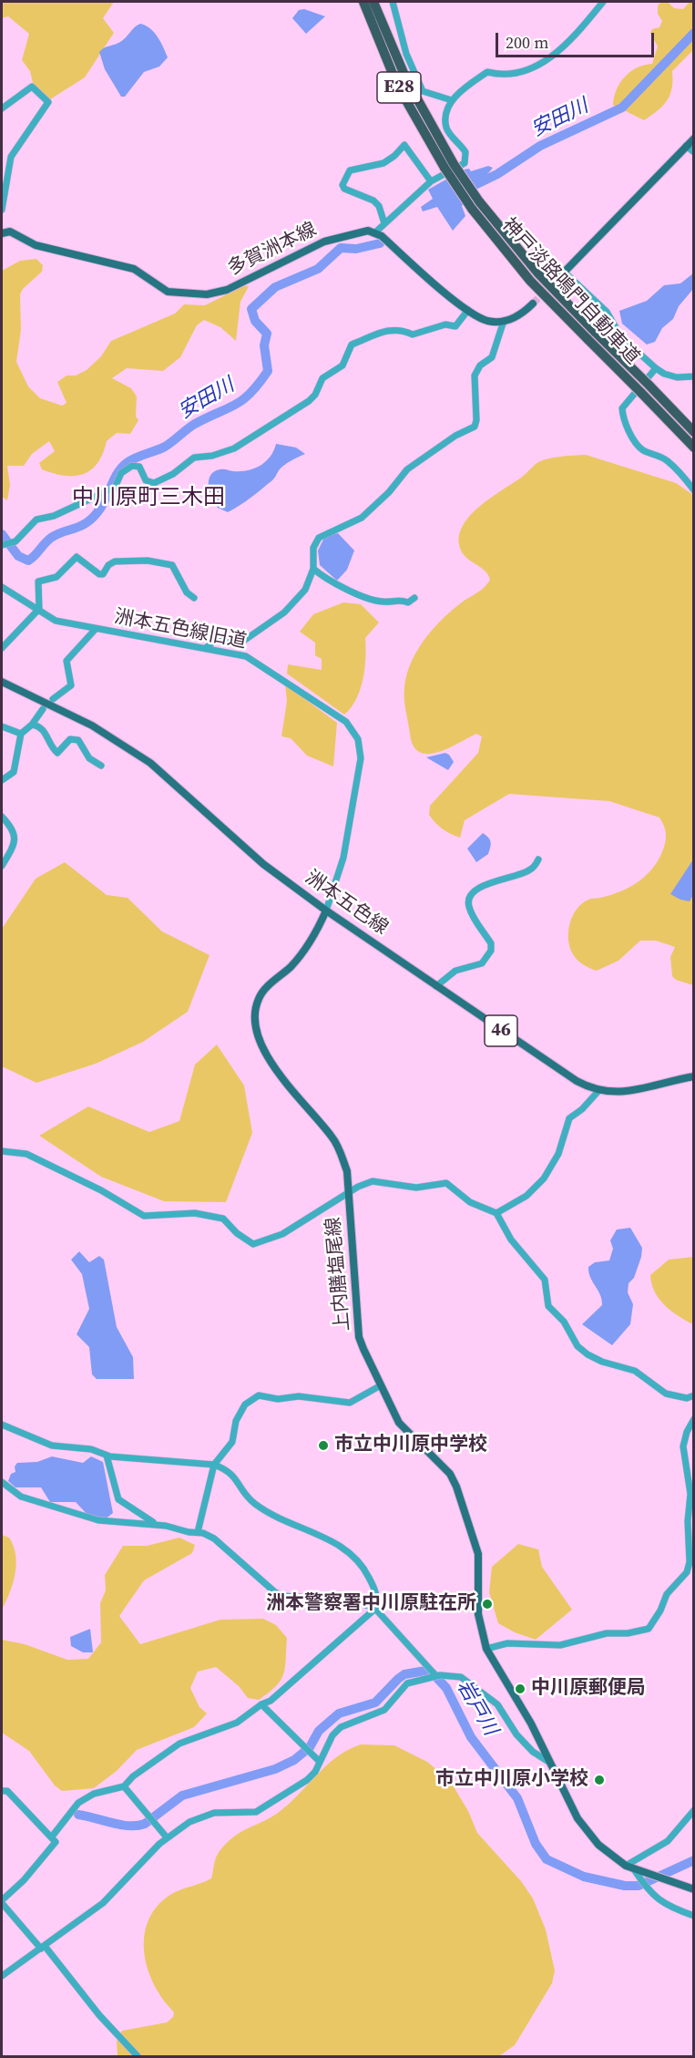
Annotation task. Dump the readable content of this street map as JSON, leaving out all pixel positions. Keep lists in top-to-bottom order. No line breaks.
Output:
{"streets":{"highway":["E28","神戸淡路鳴門自動車道"],"main road":["多賀洲本線","洲本五色線","46","上内膳塩尾線"],"street":["洲本五色線旧道"]},"crossings":[["洲本五色線旧道","洲本五色線"],["洲本五色線旧道","上内膳塩尾線"],["洲本五色線","上内膳塩尾線"]],"districts":["中川原町三木田"],"water":["安田川","岩戸川"],"places":["市立中川原中学校","洲本警察署中川原駐在所","中川原郵便局","市立中川原小学校"],"scale_bar":"200 m"}
